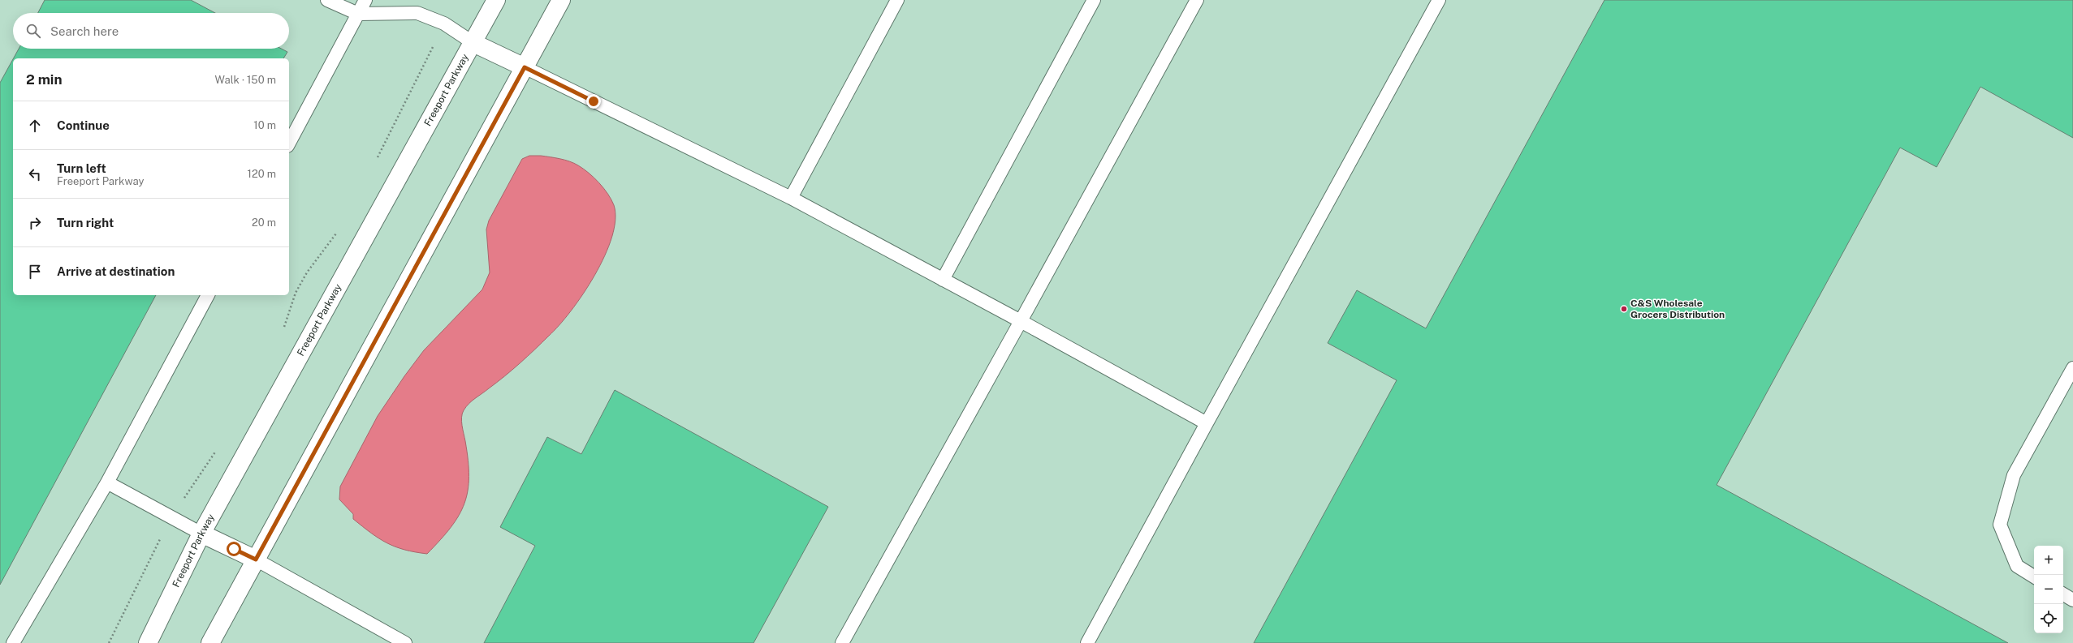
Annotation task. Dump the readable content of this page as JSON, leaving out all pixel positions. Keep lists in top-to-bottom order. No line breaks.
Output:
{"streets":{"main road":["Freeport Parkway"]},"places":["C&S Wholesale Grocers Distribution"],"page":{"search":"Search here","heading":["2 min","Walk · 150 m"],"list":[["Continue","10 m"],["Turn left","Freeport Parkway","120 m"],["Turn right","20 m"],"Arrive at destination"],"map_buttons":["+","−"]}}
